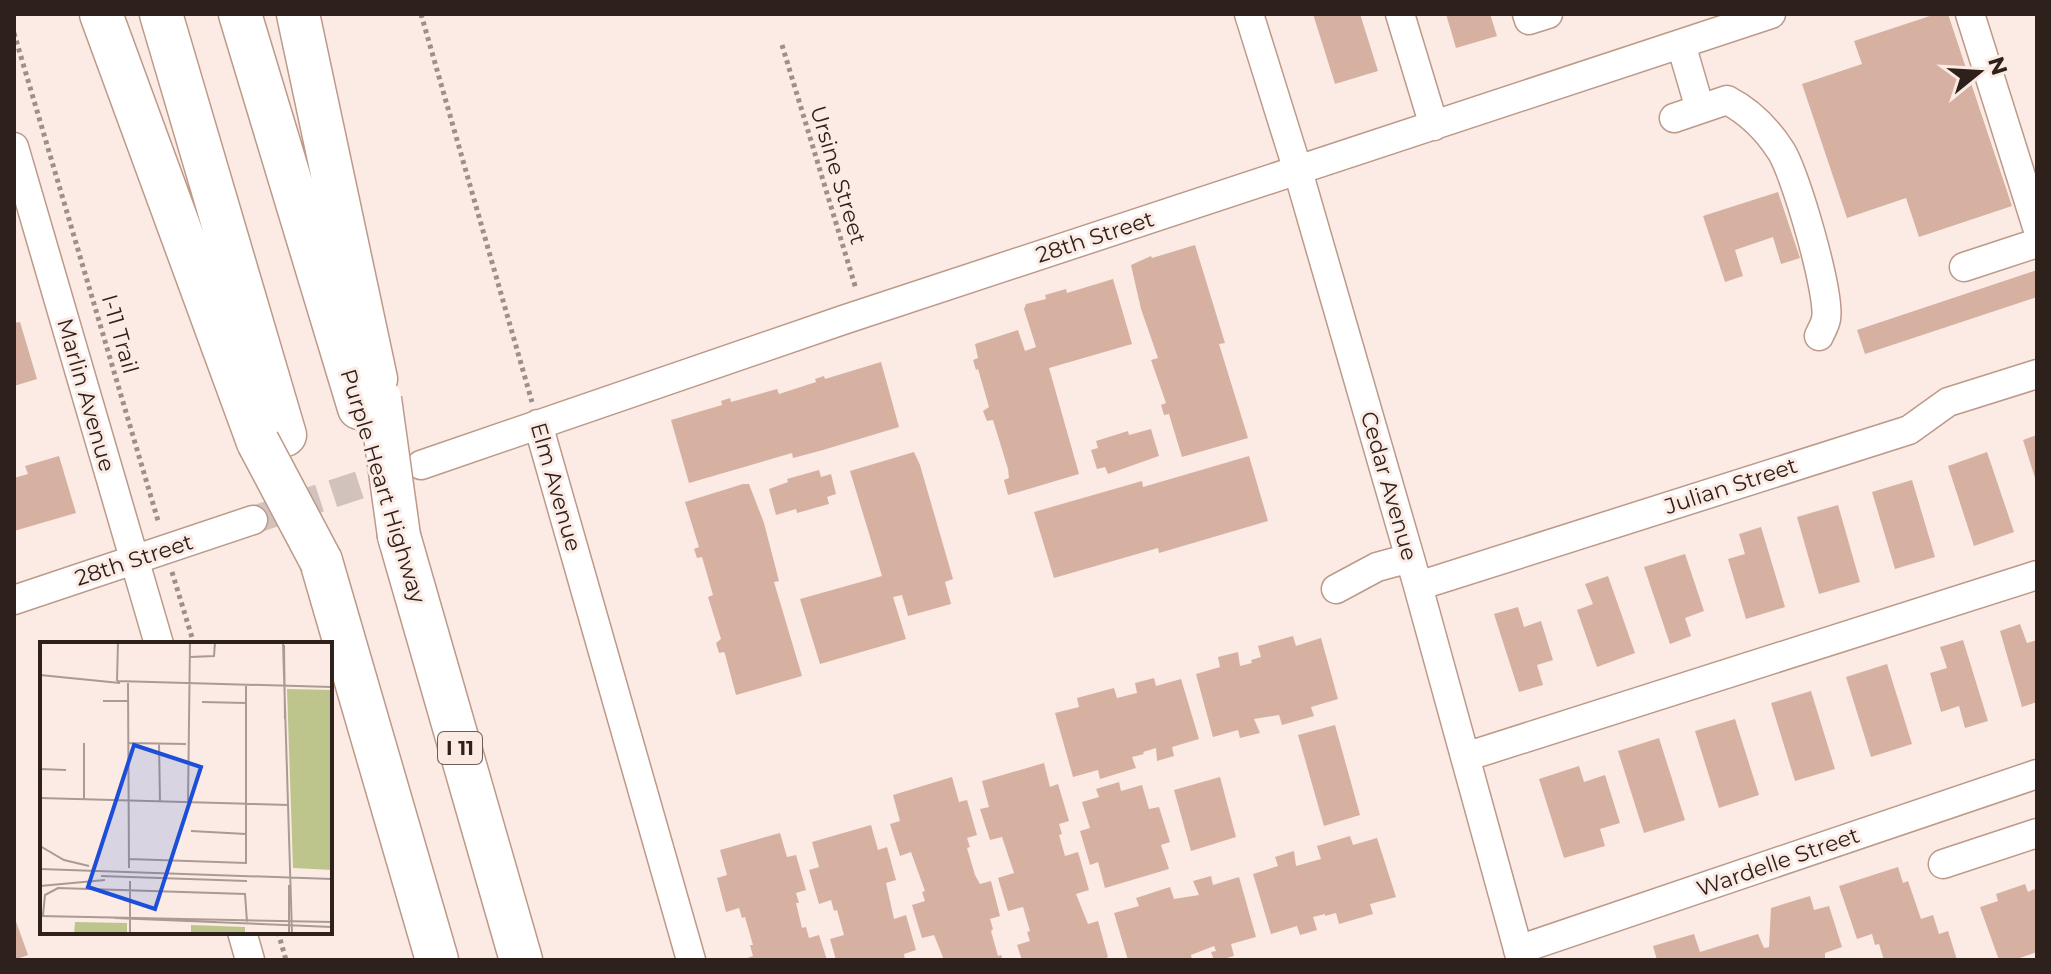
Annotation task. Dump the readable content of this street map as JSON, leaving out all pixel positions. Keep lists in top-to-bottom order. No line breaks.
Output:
{"streets":{"highway":["Purple Heart Highway","I 11"],"street":["28th Street","Marlin Avenue","Cedar Avenue","Julian Street","Elm Avenue","Wardelle Street"],"path":["Ursine Street","I-11 Trail"]},"crossings":[["Ursine Street","28th Street"],["28th Street","I-11 Trail"],["28th Street","Marlin Avenue"],["28th Street","Cedar Avenue"],["28th Street","Elm Avenue"],["Cedar Avenue","Julian Street"],["Cedar Avenue","Wardelle Street"]],"north":"right"}
